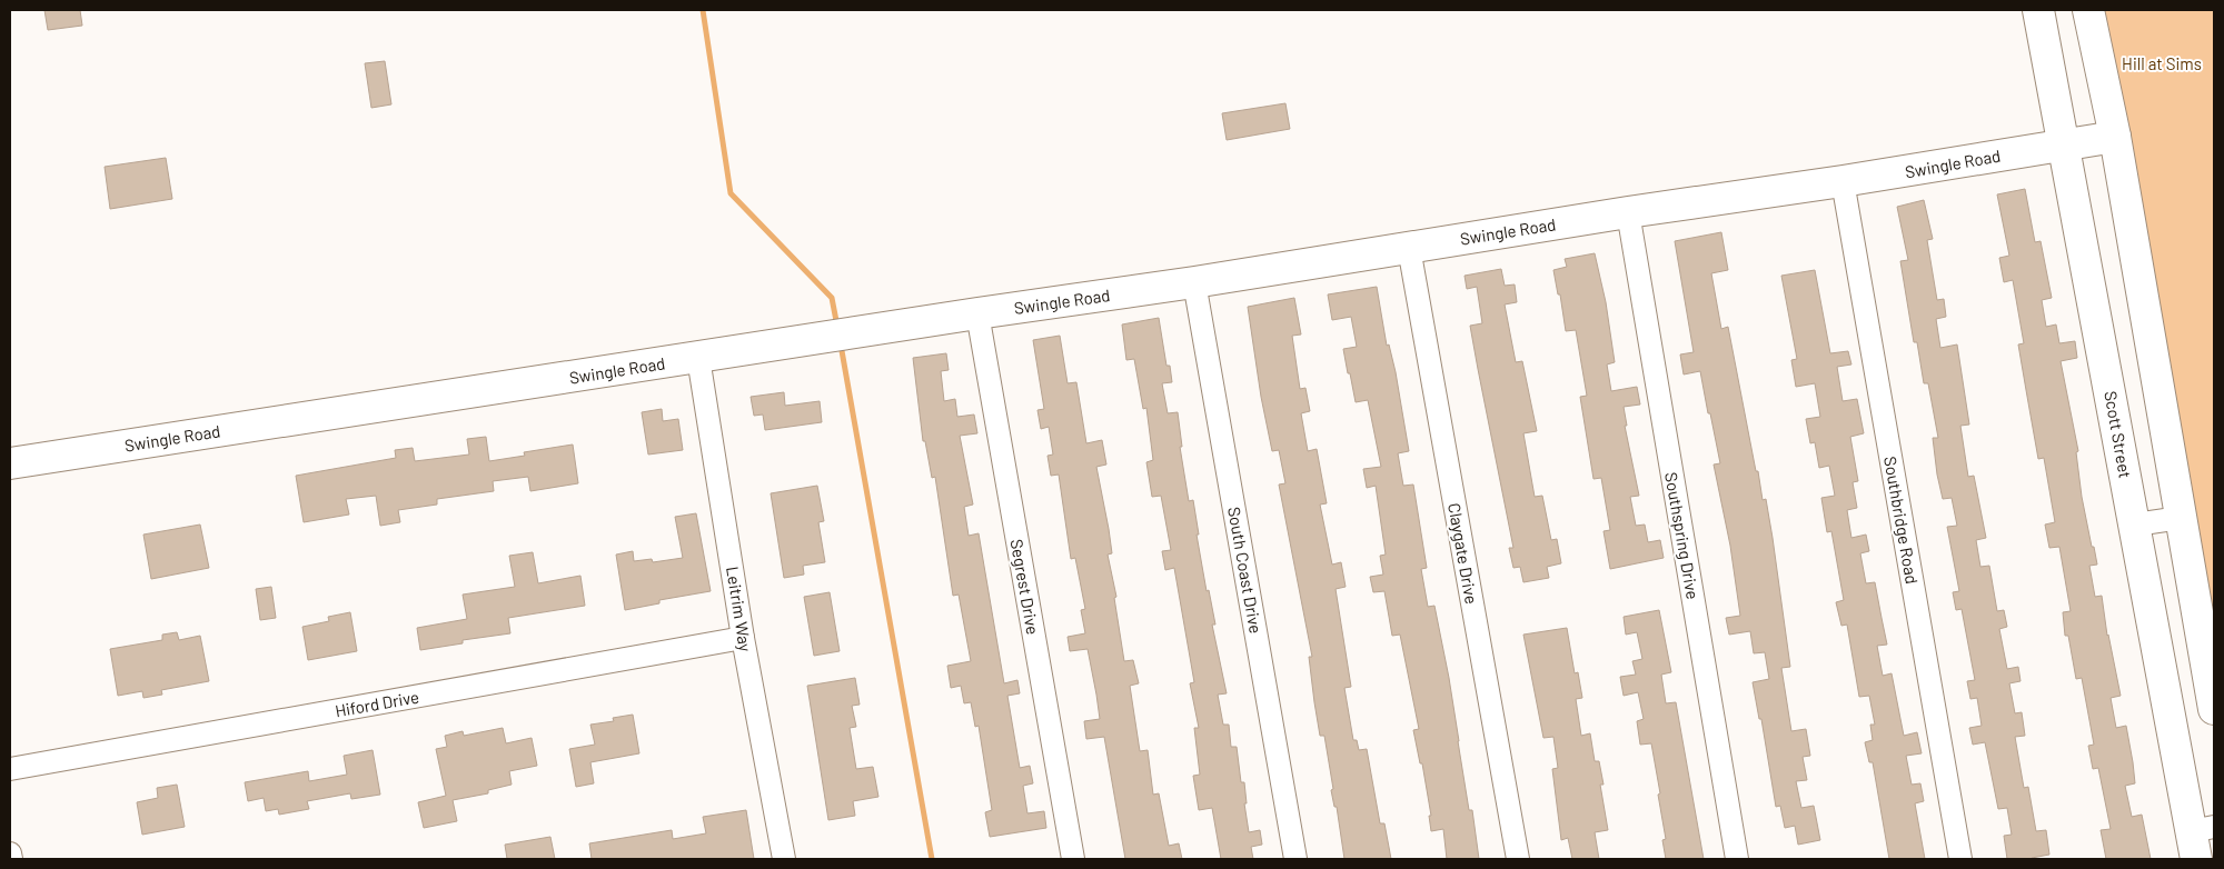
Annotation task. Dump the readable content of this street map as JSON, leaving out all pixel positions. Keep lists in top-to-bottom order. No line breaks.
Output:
{"streets":{"street":["Swingle Road","Scott Street","Southbridge Road","Southspring Drive","Claygate Drive","South Coast Drive","Segrest Drive","Leitrim Way","Hiford Drive"]},"crossings":[["Swingle Road","Scott Street"],["Swingle Road","Southbridge Road"],["Swingle Road","Southspring Drive"],["Swingle Road","Claygate Drive"],["Swingle Road","South Coast Drive"],["Swingle Road","Segrest Drive"],["Swingle Road","Leitrim Way"],["Leitrim Way","Hiford Drive"]],"parks":["Hill at Sims"]}
